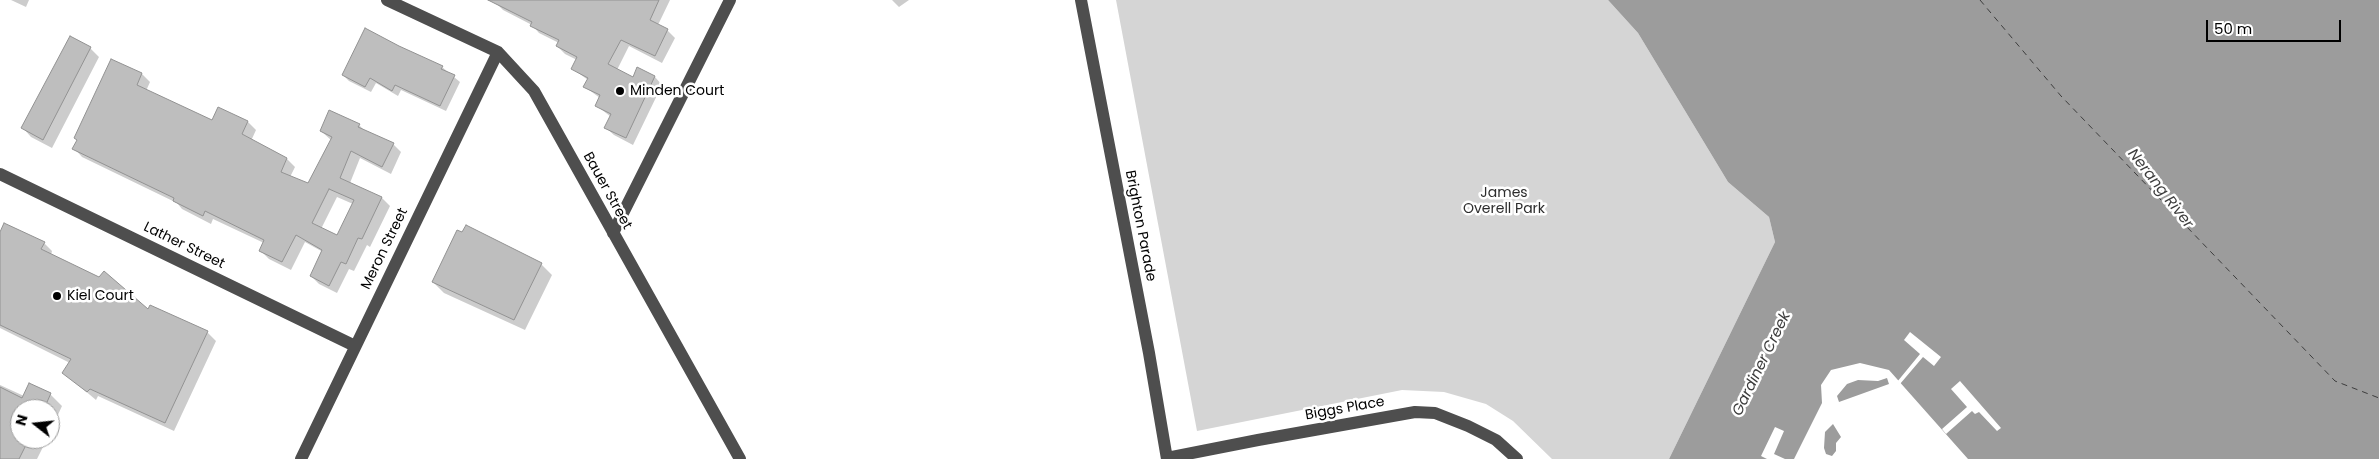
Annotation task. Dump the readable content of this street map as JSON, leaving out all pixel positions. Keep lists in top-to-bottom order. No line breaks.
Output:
{"streets":{"street":["Bauer Street","Brighton Parade","Lather Street","Meron Street","Biggs Place"]},"crossings":[["Bauer Street","Meron Street"],["Brighton Parade","Biggs Place"],["Lather Street","Meron Street"]],"water":["Nerang River","Gardiner Creek"],"parks":["James Overell Park"],"places":["Minden Court","Kiel Court"],"scale_bar":"50 m","north":"left"}
